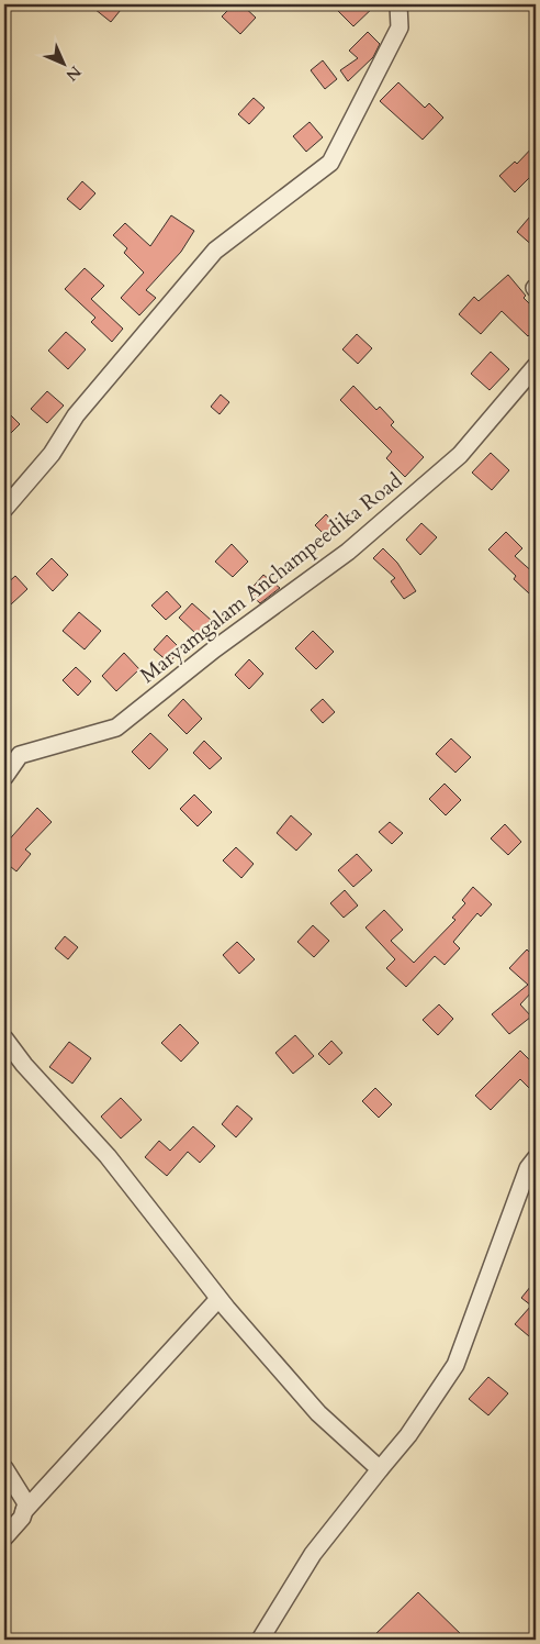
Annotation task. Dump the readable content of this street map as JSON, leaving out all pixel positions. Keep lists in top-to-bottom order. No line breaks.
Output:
{"streets":{"street":["Maryamgalam Anchampeedika Road"]},"north":"bottom right"}
